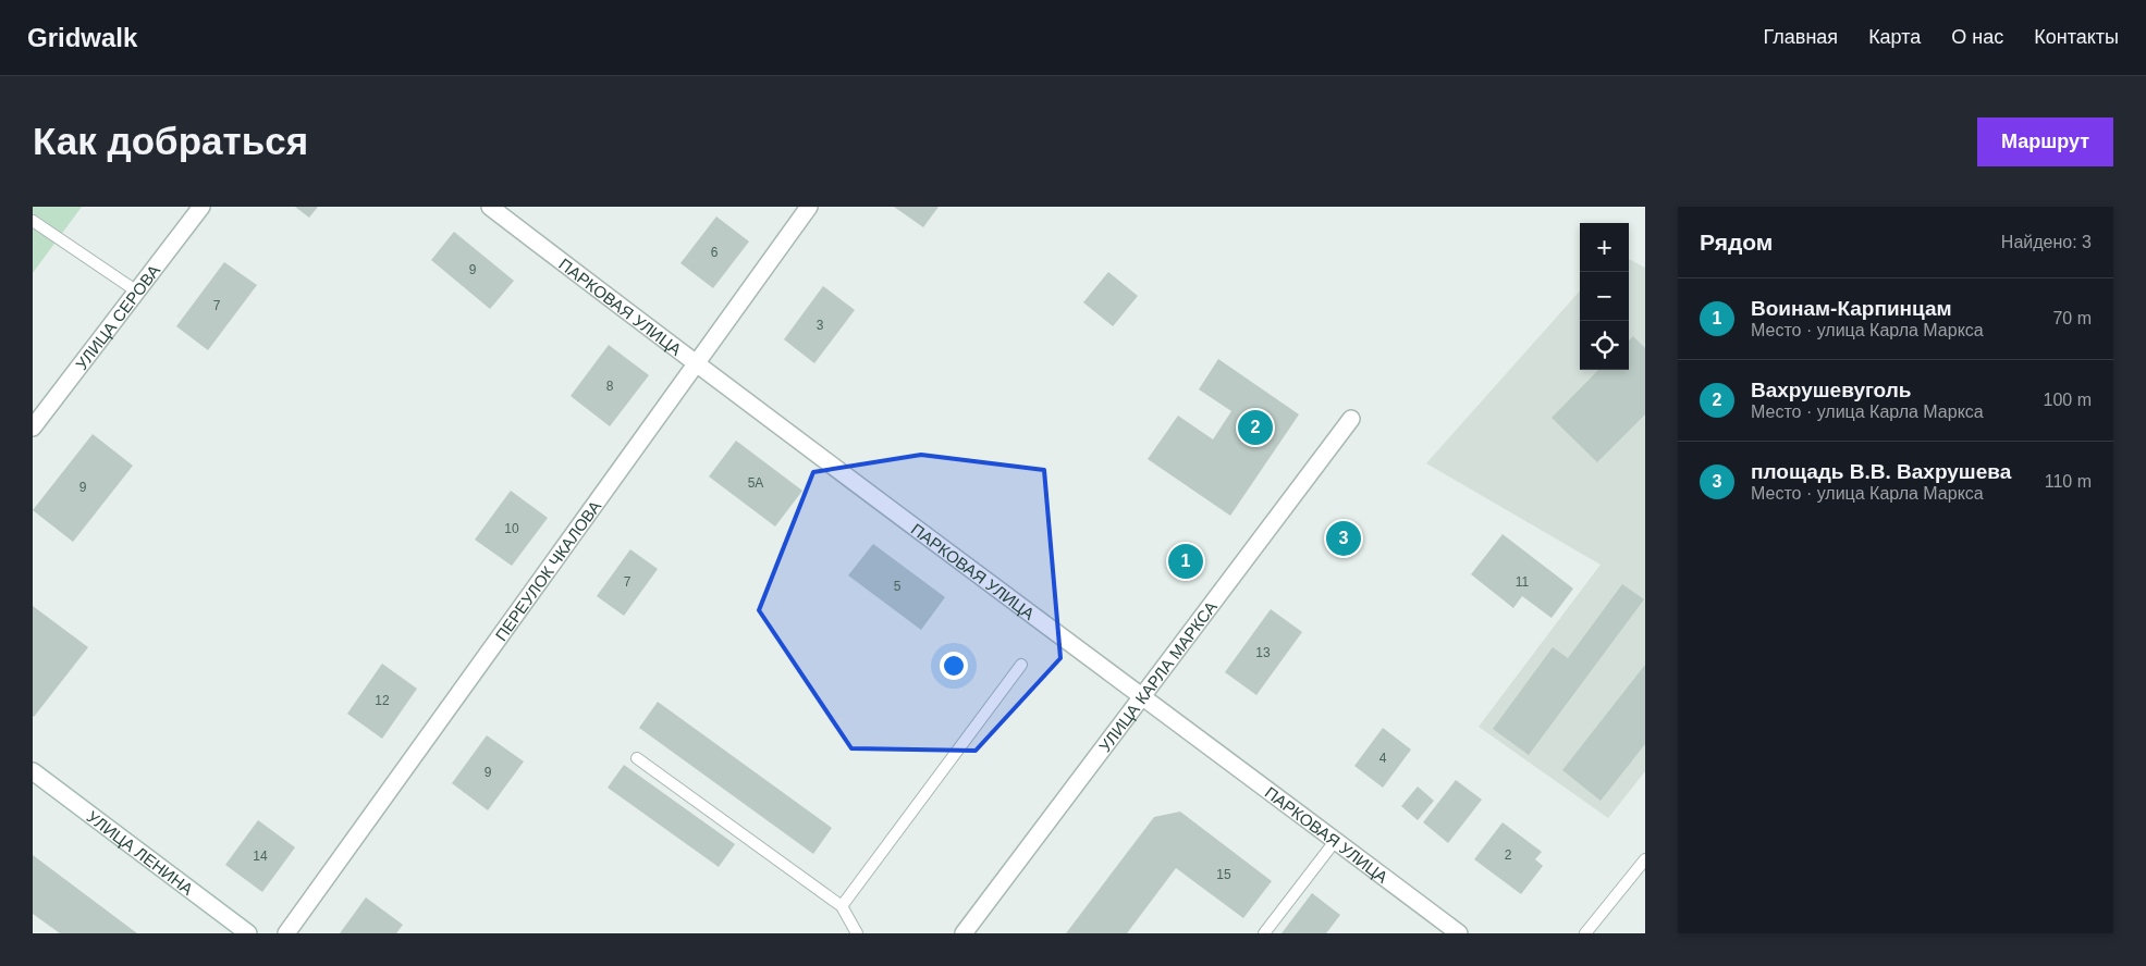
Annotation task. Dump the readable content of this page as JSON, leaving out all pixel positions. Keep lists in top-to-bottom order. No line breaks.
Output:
{"streets":{"street":["ПАРКОВАЯ УЛИЦА","УЛИЦА СЕРОВА","ПЕРЕУЛОК ЧКАЛОВА","УЛИЦА КАРЛА МАРКСА","УЛИЦА ЛЕНИНА"]},"crossings":[["ПАРКОВАЯ УЛИЦА","ПЕРЕУЛОК ЧКАЛОВА"],["ПАРКОВАЯ УЛИЦА","УЛИЦА КАРЛА МАРКСА"]],"house_numbers":["6","9","7","3","8","5А","9","10","7","11","5","13","12","4","9","2","14","15"],"page":{"header":"Gridwalk","nav":["Главная","Карта","О нас","Контакты"],"buttons":"Маршрут","title":"Как добраться","heading":["Рядом","Найдено: 3"],"map_buttons":["+","−"],"list":[{"mark":"1","name":"Воинам-Карпинцам","note":"Место · улица Карла Маркса","value":"70 m"},{"mark":"2","name":"Вахрушевуголь","note":"Место · улица Карла Маркса","value":"100 m"},{"mark":"3","name":"площадь В.В. Вахрушева","note":"Место · улица Карла Маркса","value":"110 m"}],"pins":["2","3","1"]}}
